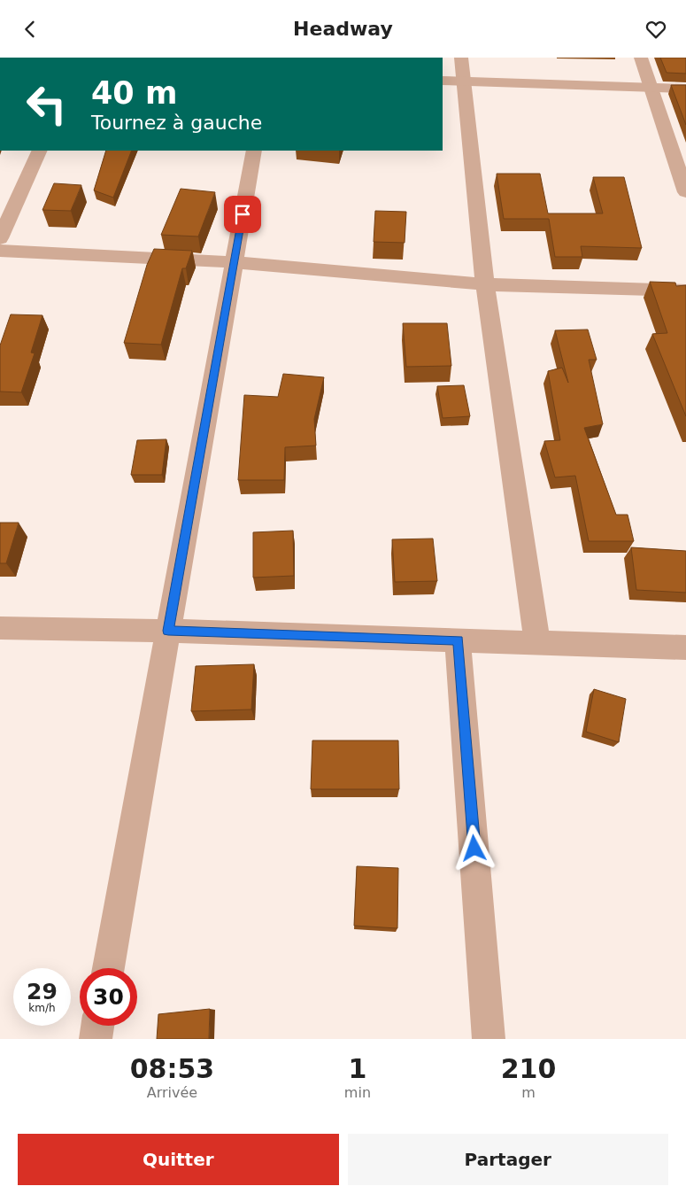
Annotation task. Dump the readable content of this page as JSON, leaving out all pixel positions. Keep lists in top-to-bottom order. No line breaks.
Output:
{"page":{"header":"Headway","turn":["40 m","Tournez à gauche"],"speed":"29 km/h","limit":"30","eta":["08:53","Arrivée","1","min","210","m"],"buttons":["Quitter","Partager"]}}
